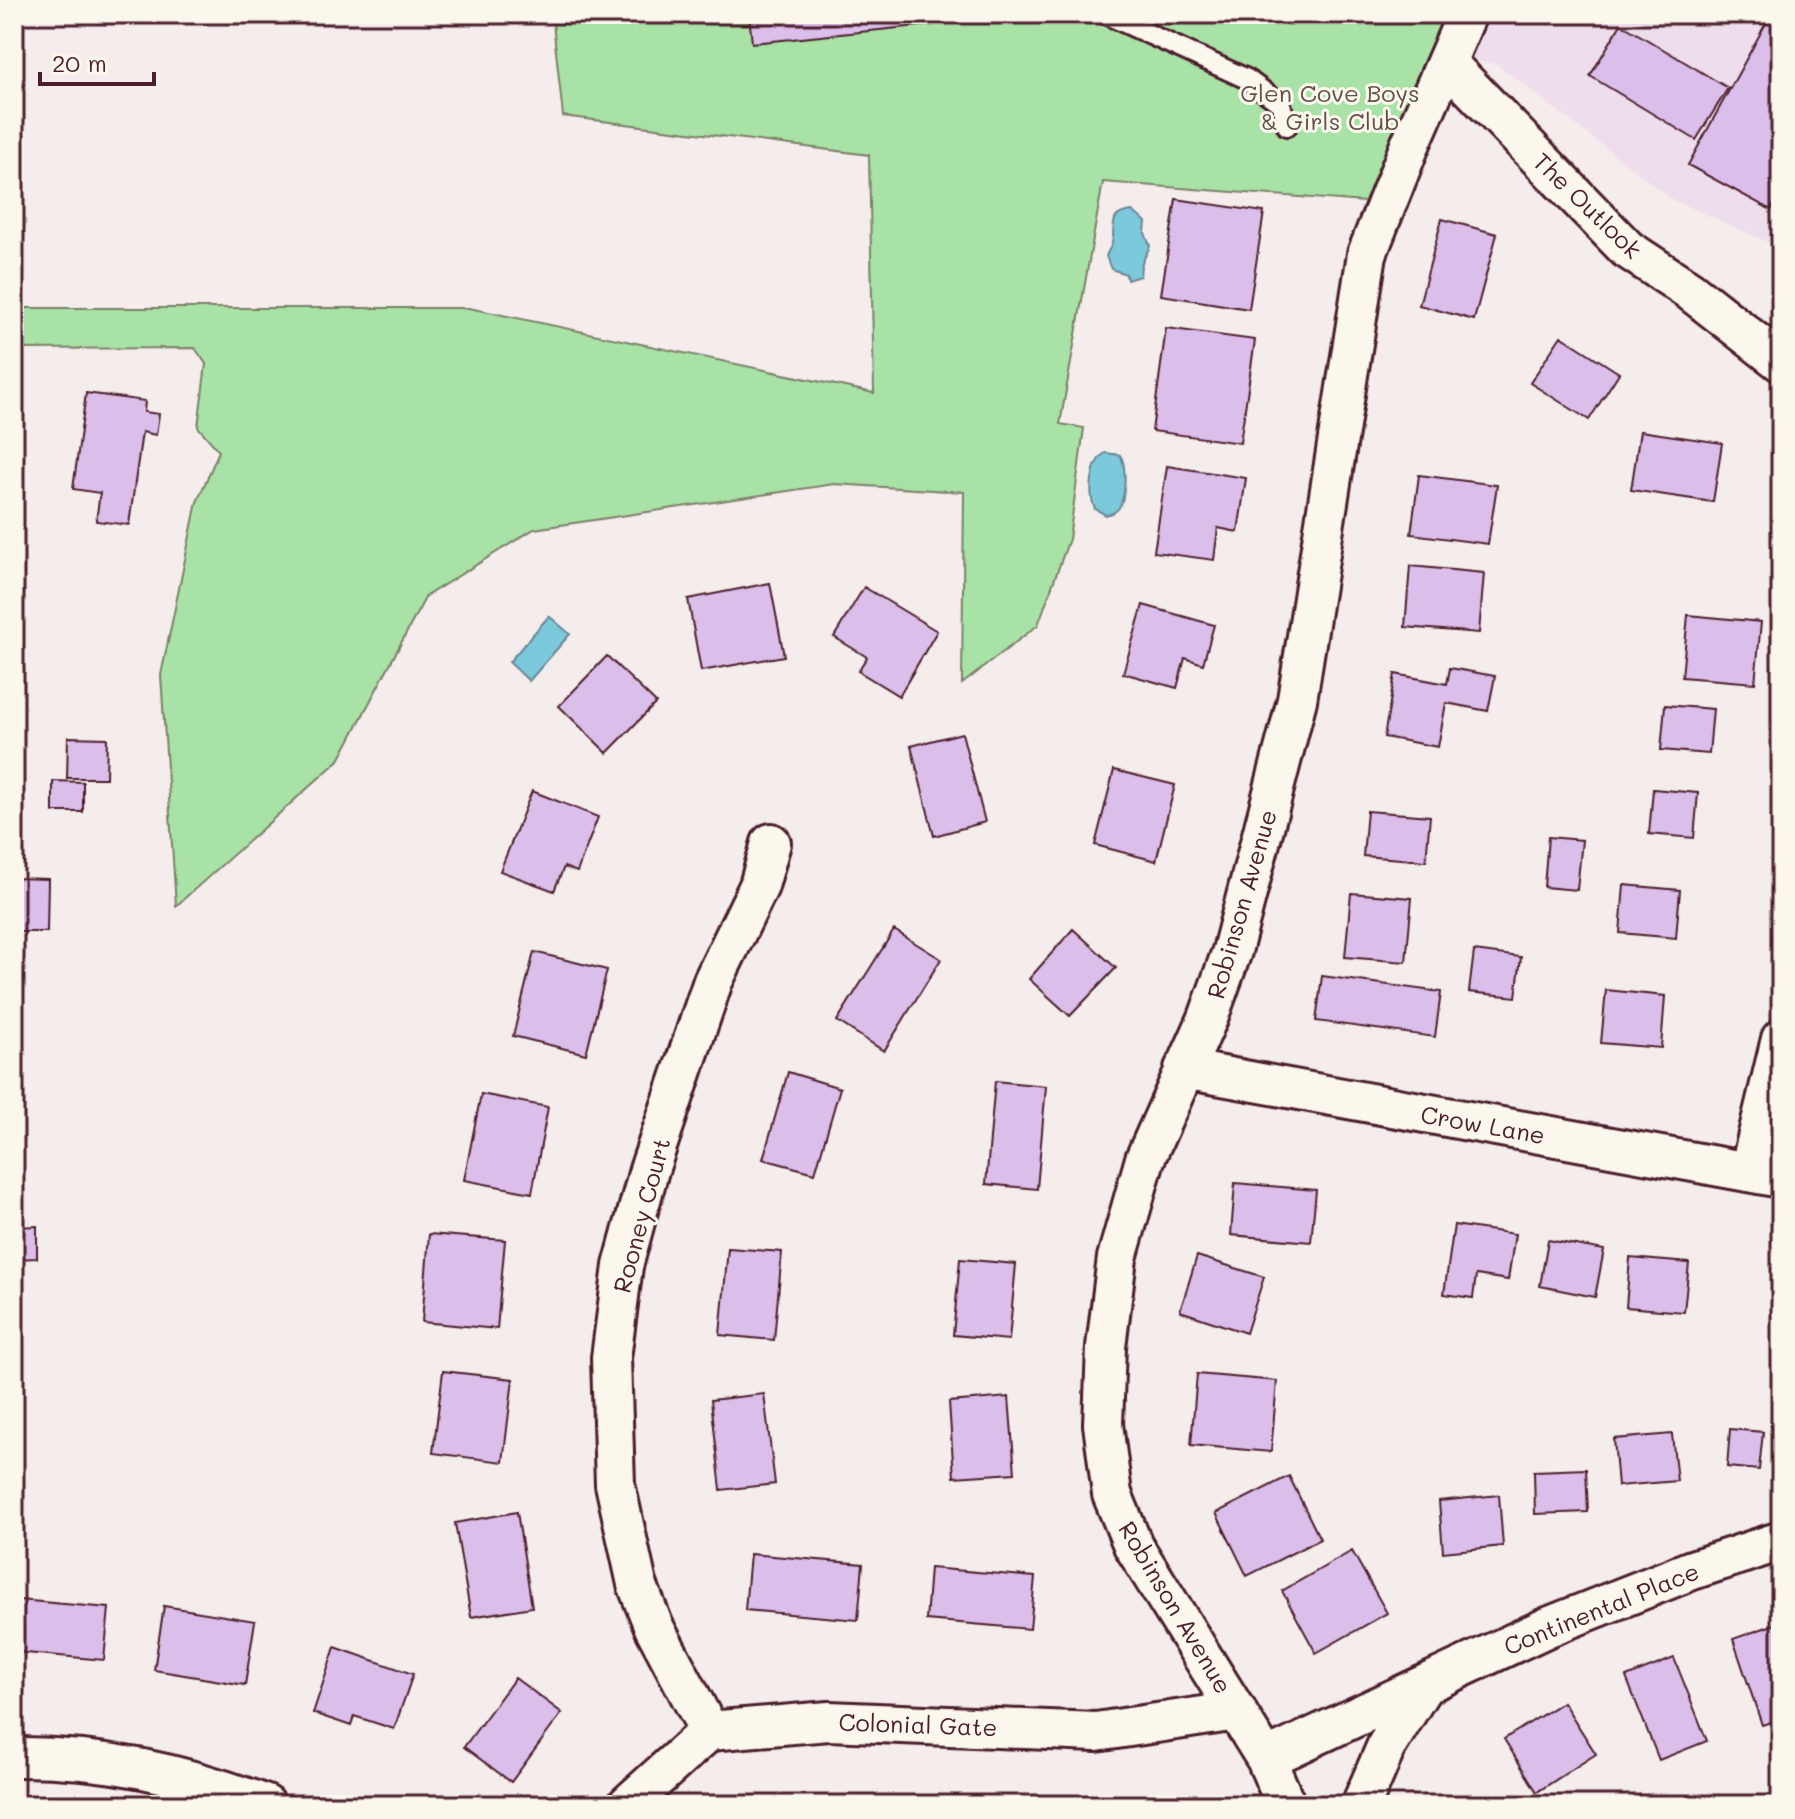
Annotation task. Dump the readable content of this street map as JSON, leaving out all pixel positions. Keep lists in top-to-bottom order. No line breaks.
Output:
{"streets":{"street":["The Outlook","Robinson Avenue","Crow Lane","Rooney Court","Continental Place","Colonial Gate"]},"crossings":[["The Outlook","Robinson Avenue"],["Robinson Avenue","Crow Lane"],["Robinson Avenue","Continental Place"],["Robinson Avenue","Colonial Gate"],["Rooney Court","Colonial Gate"]],"parks":["Glen Cove Boys & Girls Club"],"scale_bar":"20 m"}
